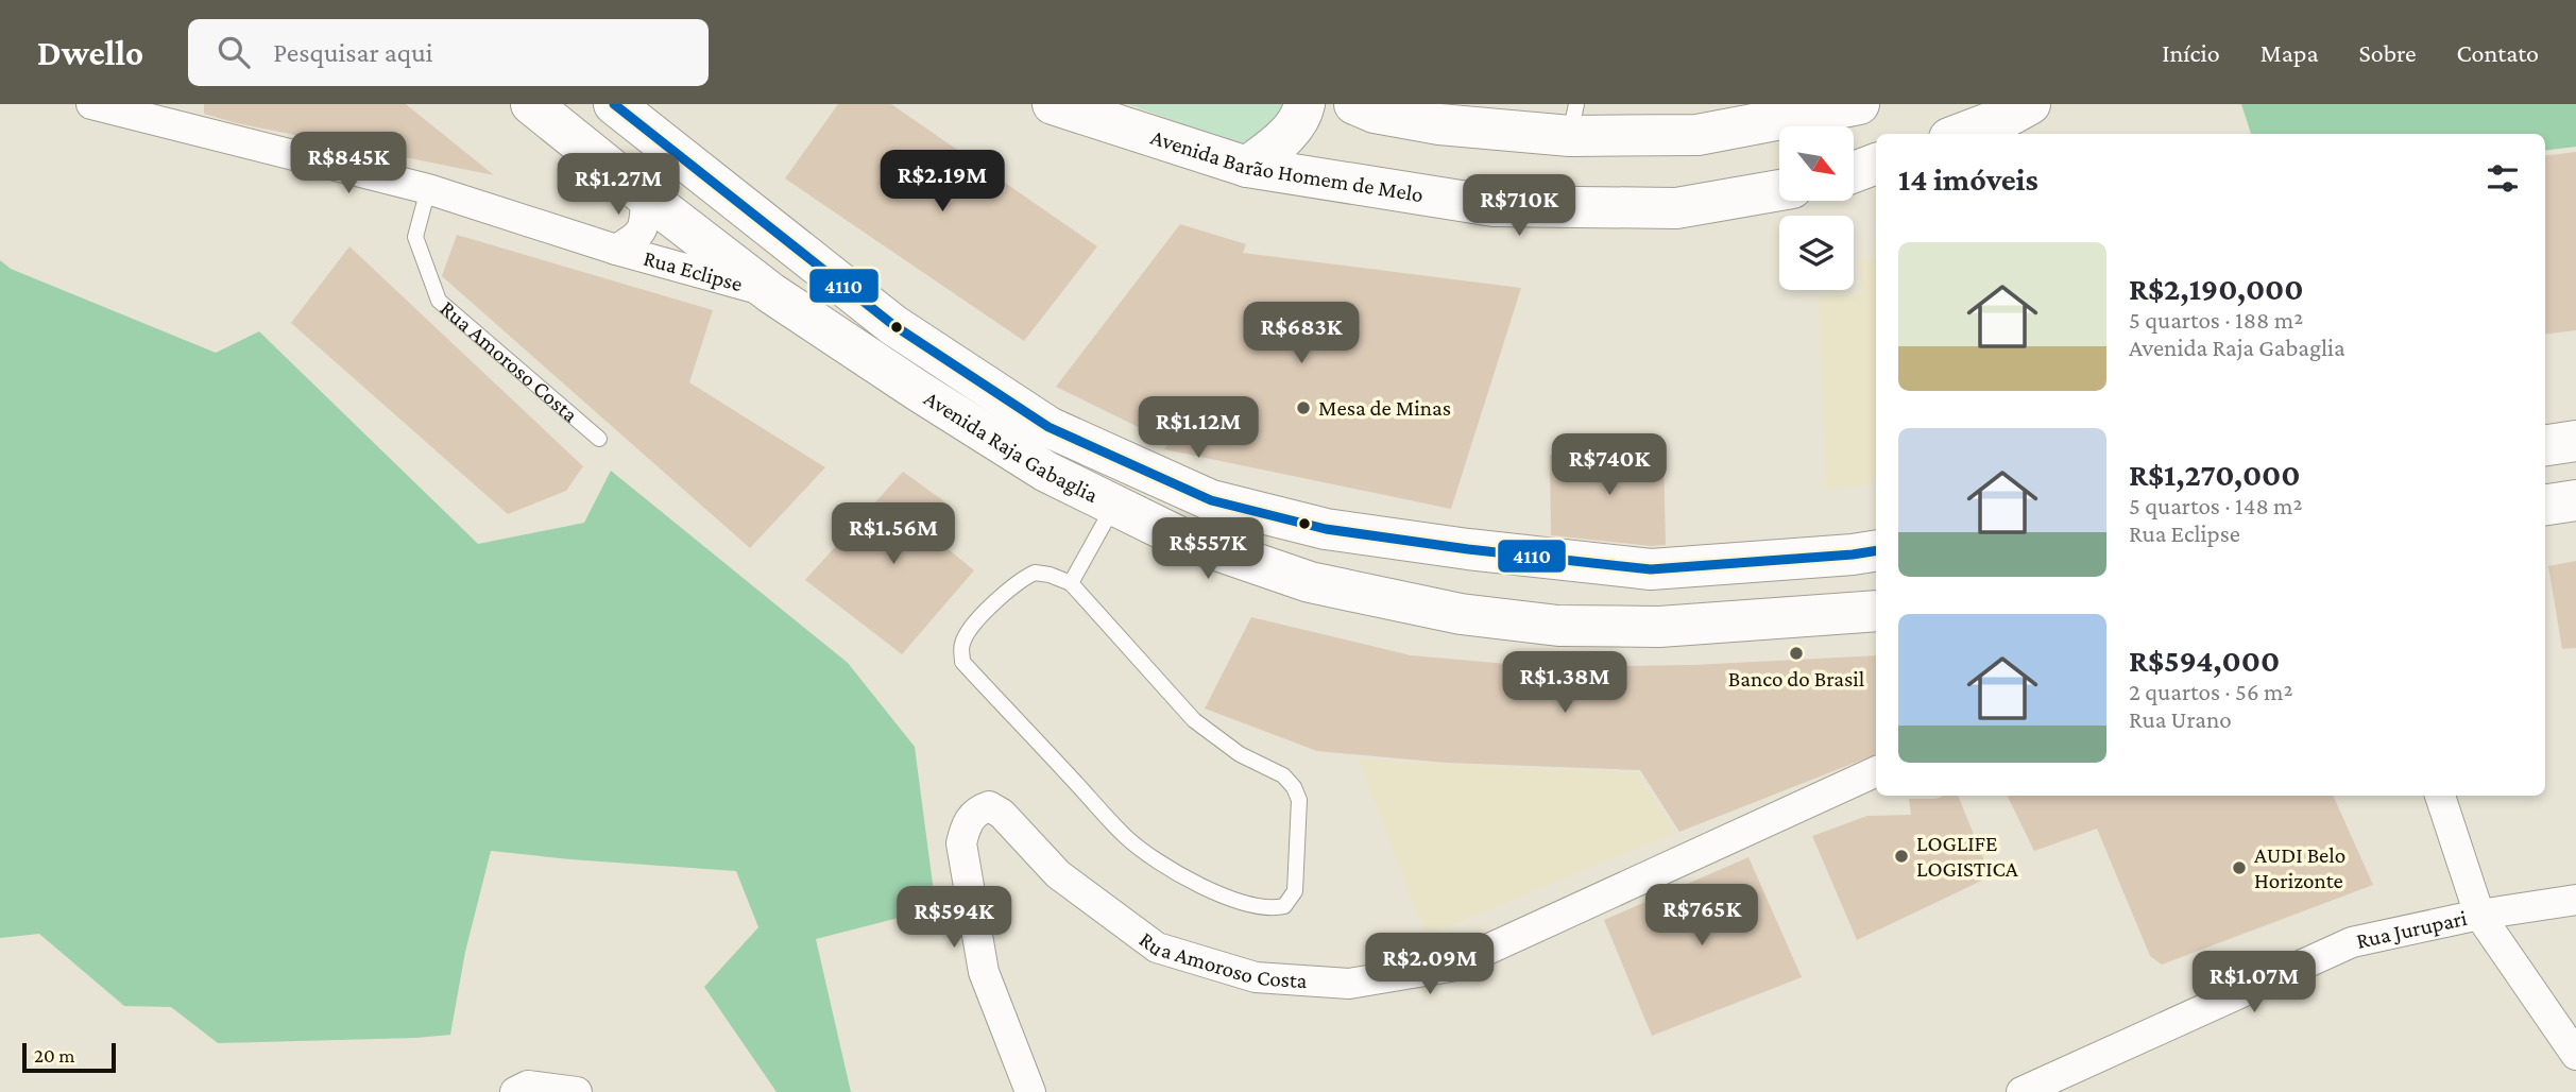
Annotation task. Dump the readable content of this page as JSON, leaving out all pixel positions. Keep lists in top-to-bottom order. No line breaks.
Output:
{"streets":{"main road":["Avenida Barão Homem de Melo","Avenida Raja Gabaglia"],"street":["Rua Eclipse","Rua Amoroso Costa","Rua Jurupari"]},"crossings":[["Rua Eclipse","Rua Amoroso Costa"],["Rua Eclipse","Avenida Raja Gabaglia"]],"places":["Mesa de Minas","Banco do Brasil","LOGLIFE LOGISTICA","AUDI Belo Horizonte"],"lines":["transit line 4110"],"scale_bar":"20 m","north":"bottom right","page":{"header":"Dwello","search":"Pesquisar aqui","nav":["Início","Mapa","Sobre","Contato"],"price":["R$845K","R$2.19M","R$1.27M","R$710K","R$683K","R$1.12M","R$740K","R$1.56M","R$557K","R$1.38M","R$765K","R$594K","R$2.09M","R$1.07M"],"heading":"14 imóveis","list":[{"name":"R$2,190,000","note":"5 quartos · 188 m² · Avenida Raja Gabaglia"},{"name":"R$1,270,000","note":"5 quartos · 148 m² · Rua Eclipse"},{"name":"R$594,000","note":"2 quartos · 56 m² · Rua Urano"}],"scale":"20 m"}}
